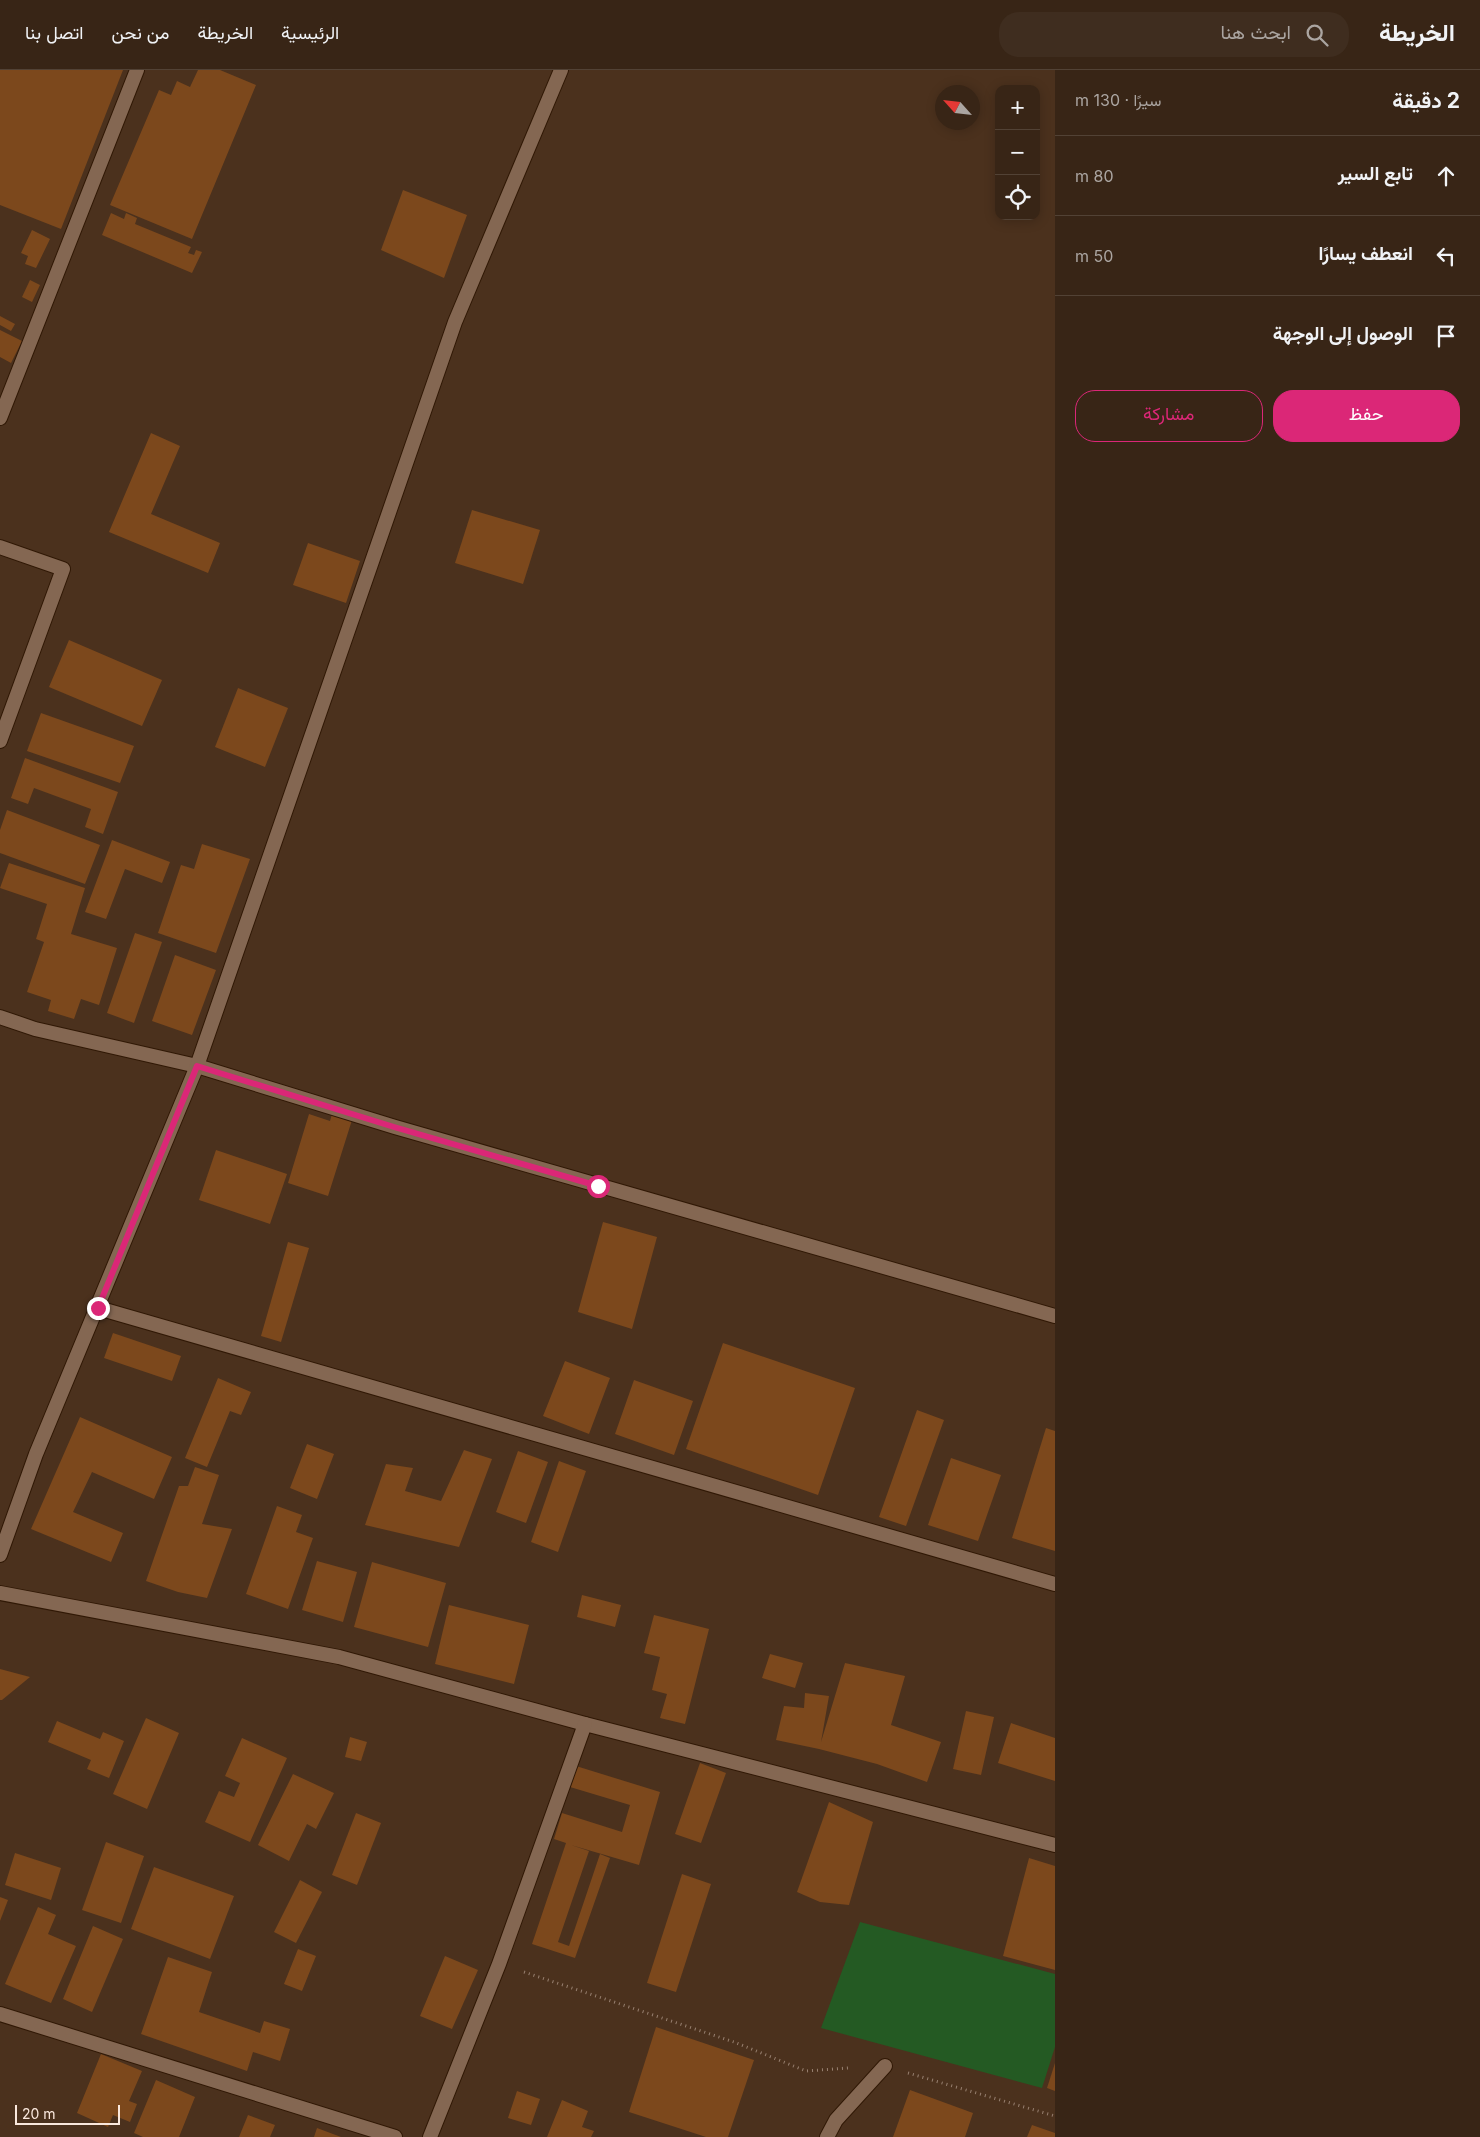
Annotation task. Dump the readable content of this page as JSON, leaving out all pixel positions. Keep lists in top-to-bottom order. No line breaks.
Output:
{"scale_bar":"20 m","north":"top left","page":{"header":"الخريطة","search":"ابحث هنا","nav":["الرئيسية","الخريطة","من نحن","اتصل بنا"],"heading":["2 دقيقة","سيرًا · 130 m"],"map_buttons":["+","−"],"list":[["تابع السير","80 m"],["انعطف يسارًا","50 m"],"الوصول إلى الوجهة"],"buttons":["حفظ","مشاركة"],"scale":"20 m"}}
